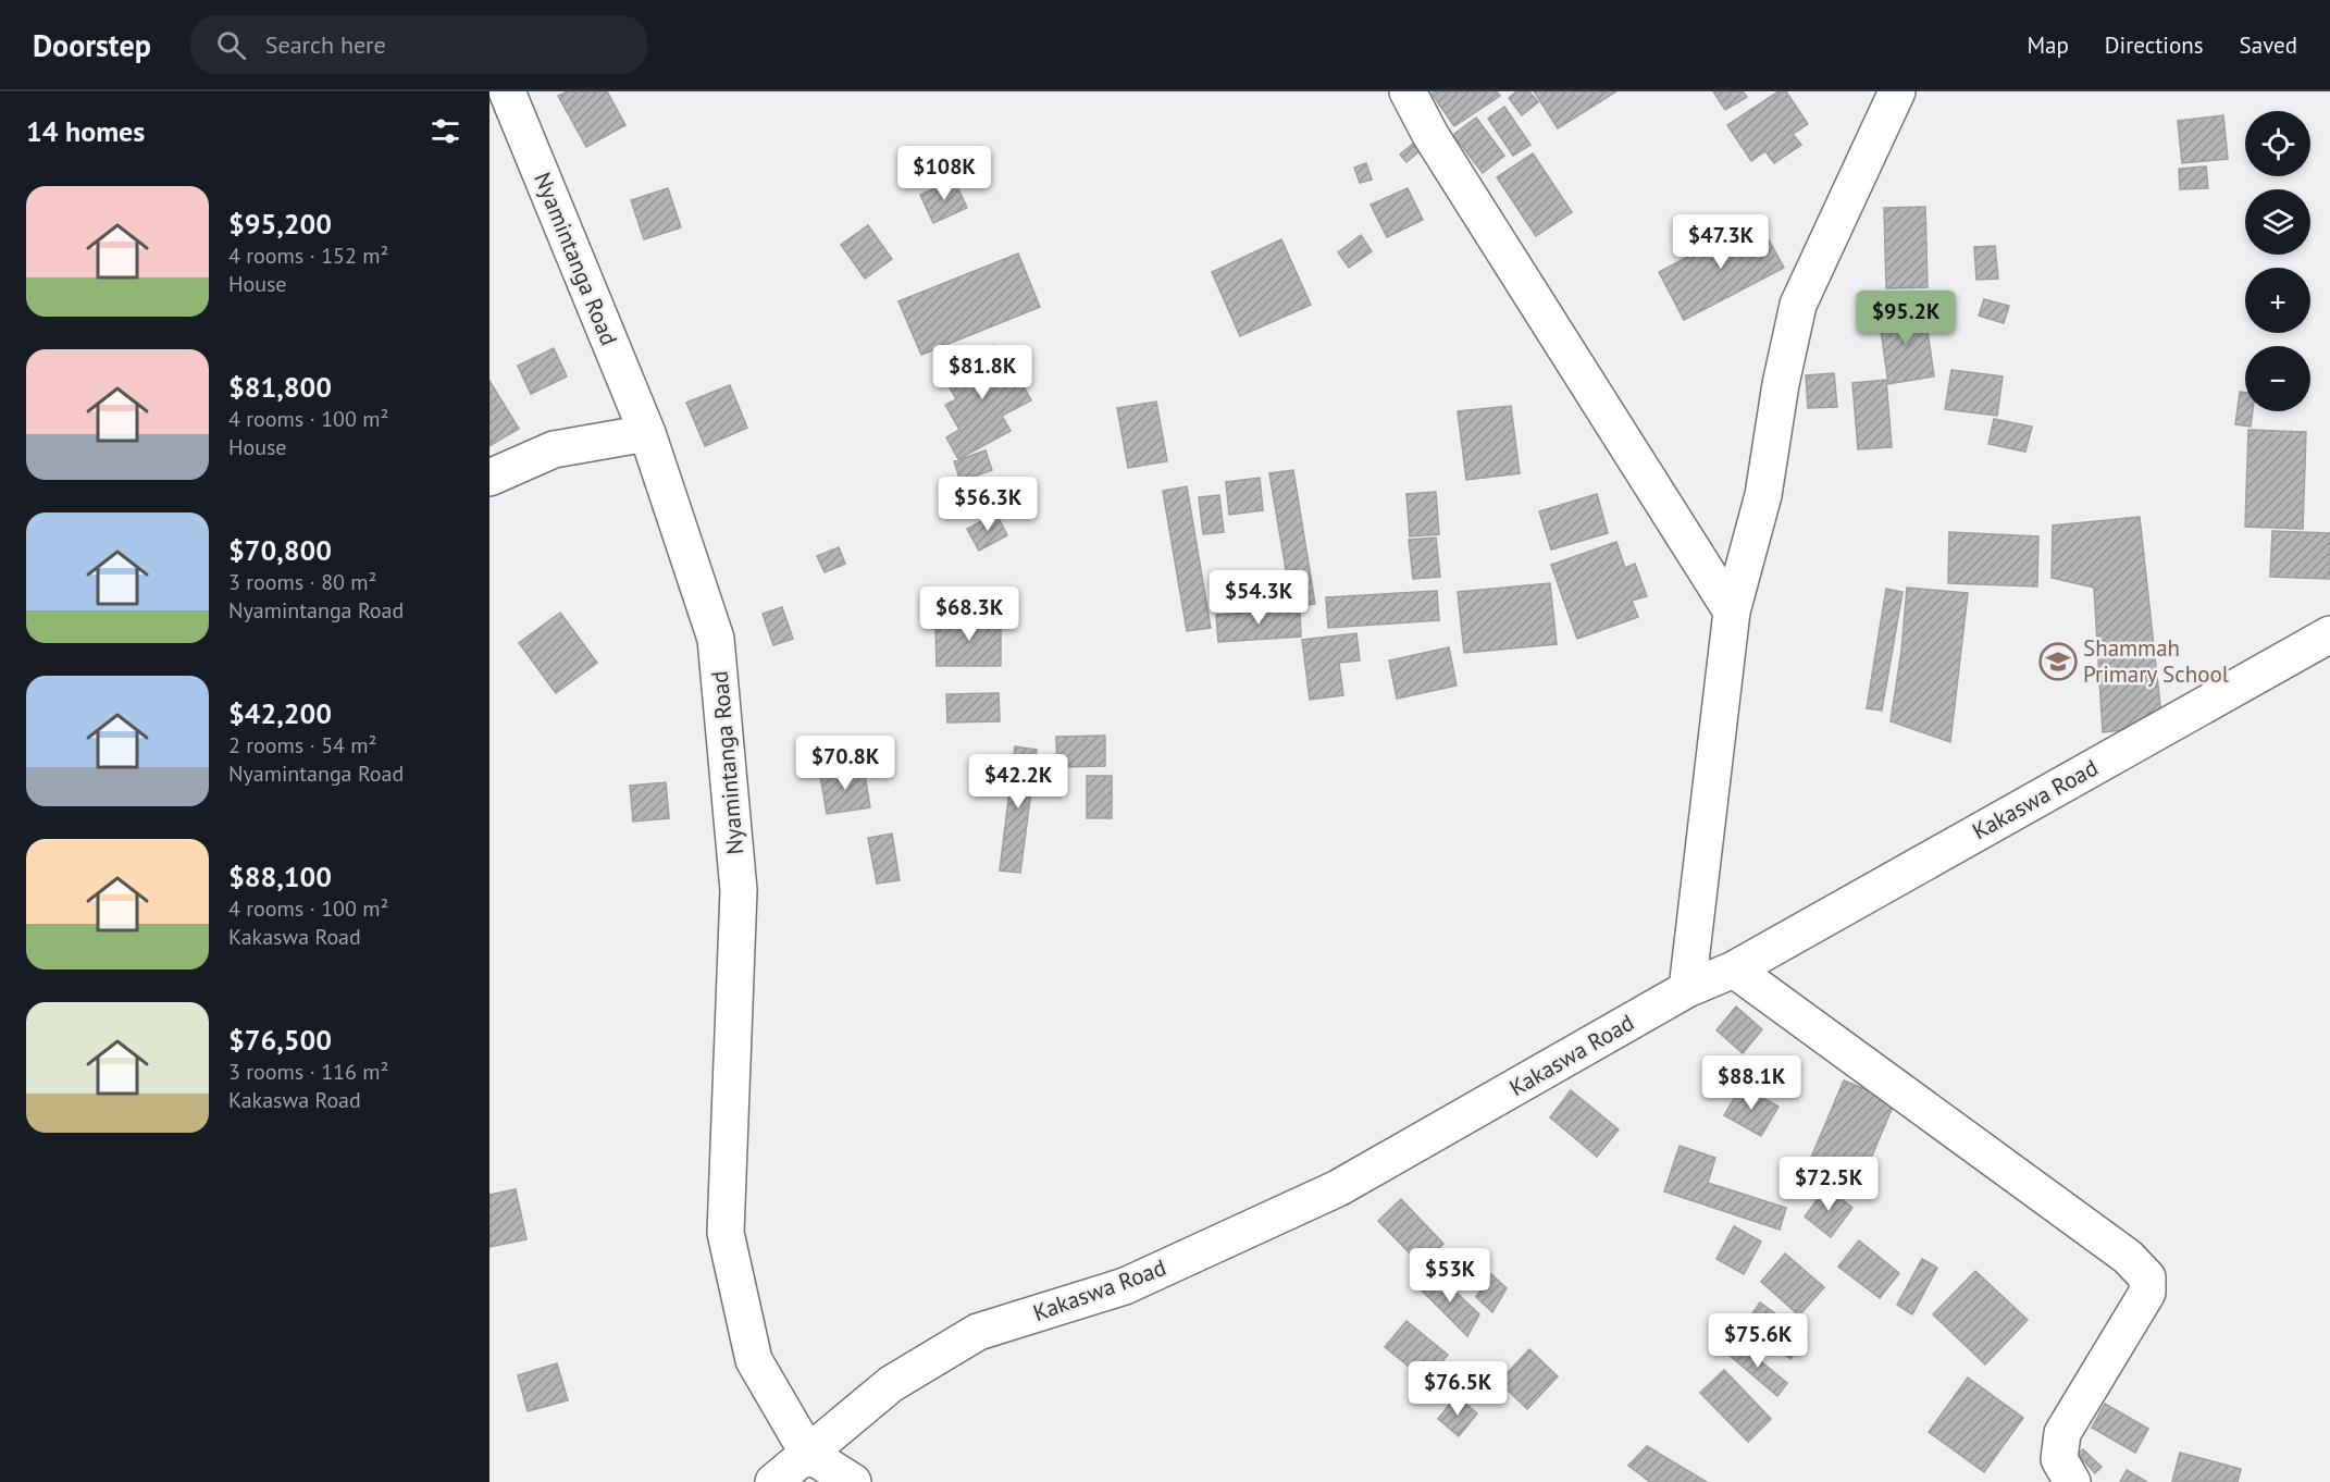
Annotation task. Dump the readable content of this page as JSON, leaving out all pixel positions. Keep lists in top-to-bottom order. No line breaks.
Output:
{"streets":{"street":["Nyamintanga Road","Kakaswa Road"]},"crossings":[["Nyamintanga Road","Kakaswa Road"]],"places":{"school or university":["Shammah Primary School"]},"page":{"header":"Doorstep","search":"Search here","nav":["Map","Directions","Saved"],"heading":"14 homes","map_buttons":["+","−"],"price":["$108K","$47.3K","$95.2K","$81.8K","$56.3K","$54.3K","$68.3K","$70.8K","$42.2K","$88.1K","$72.5K","$53K","$75.6K","$76.5K"],"list":[{"name":"$95,200","note":"4 rooms · 152 m² · House"},{"name":"$81,800","note":"4 rooms · 100 m² · House"},{"name":"$70,800","note":"3 rooms · 80 m² · Nyamintanga Road"},{"name":"$42,200","note":"2 rooms · 54 m² · Nyamintanga Road"},{"name":"$88,100","note":"4 rooms · 100 m² · Kakaswa Road"},{"name":"$76,500","note":"3 rooms · 116 m² · Kakaswa Road"}]}}
